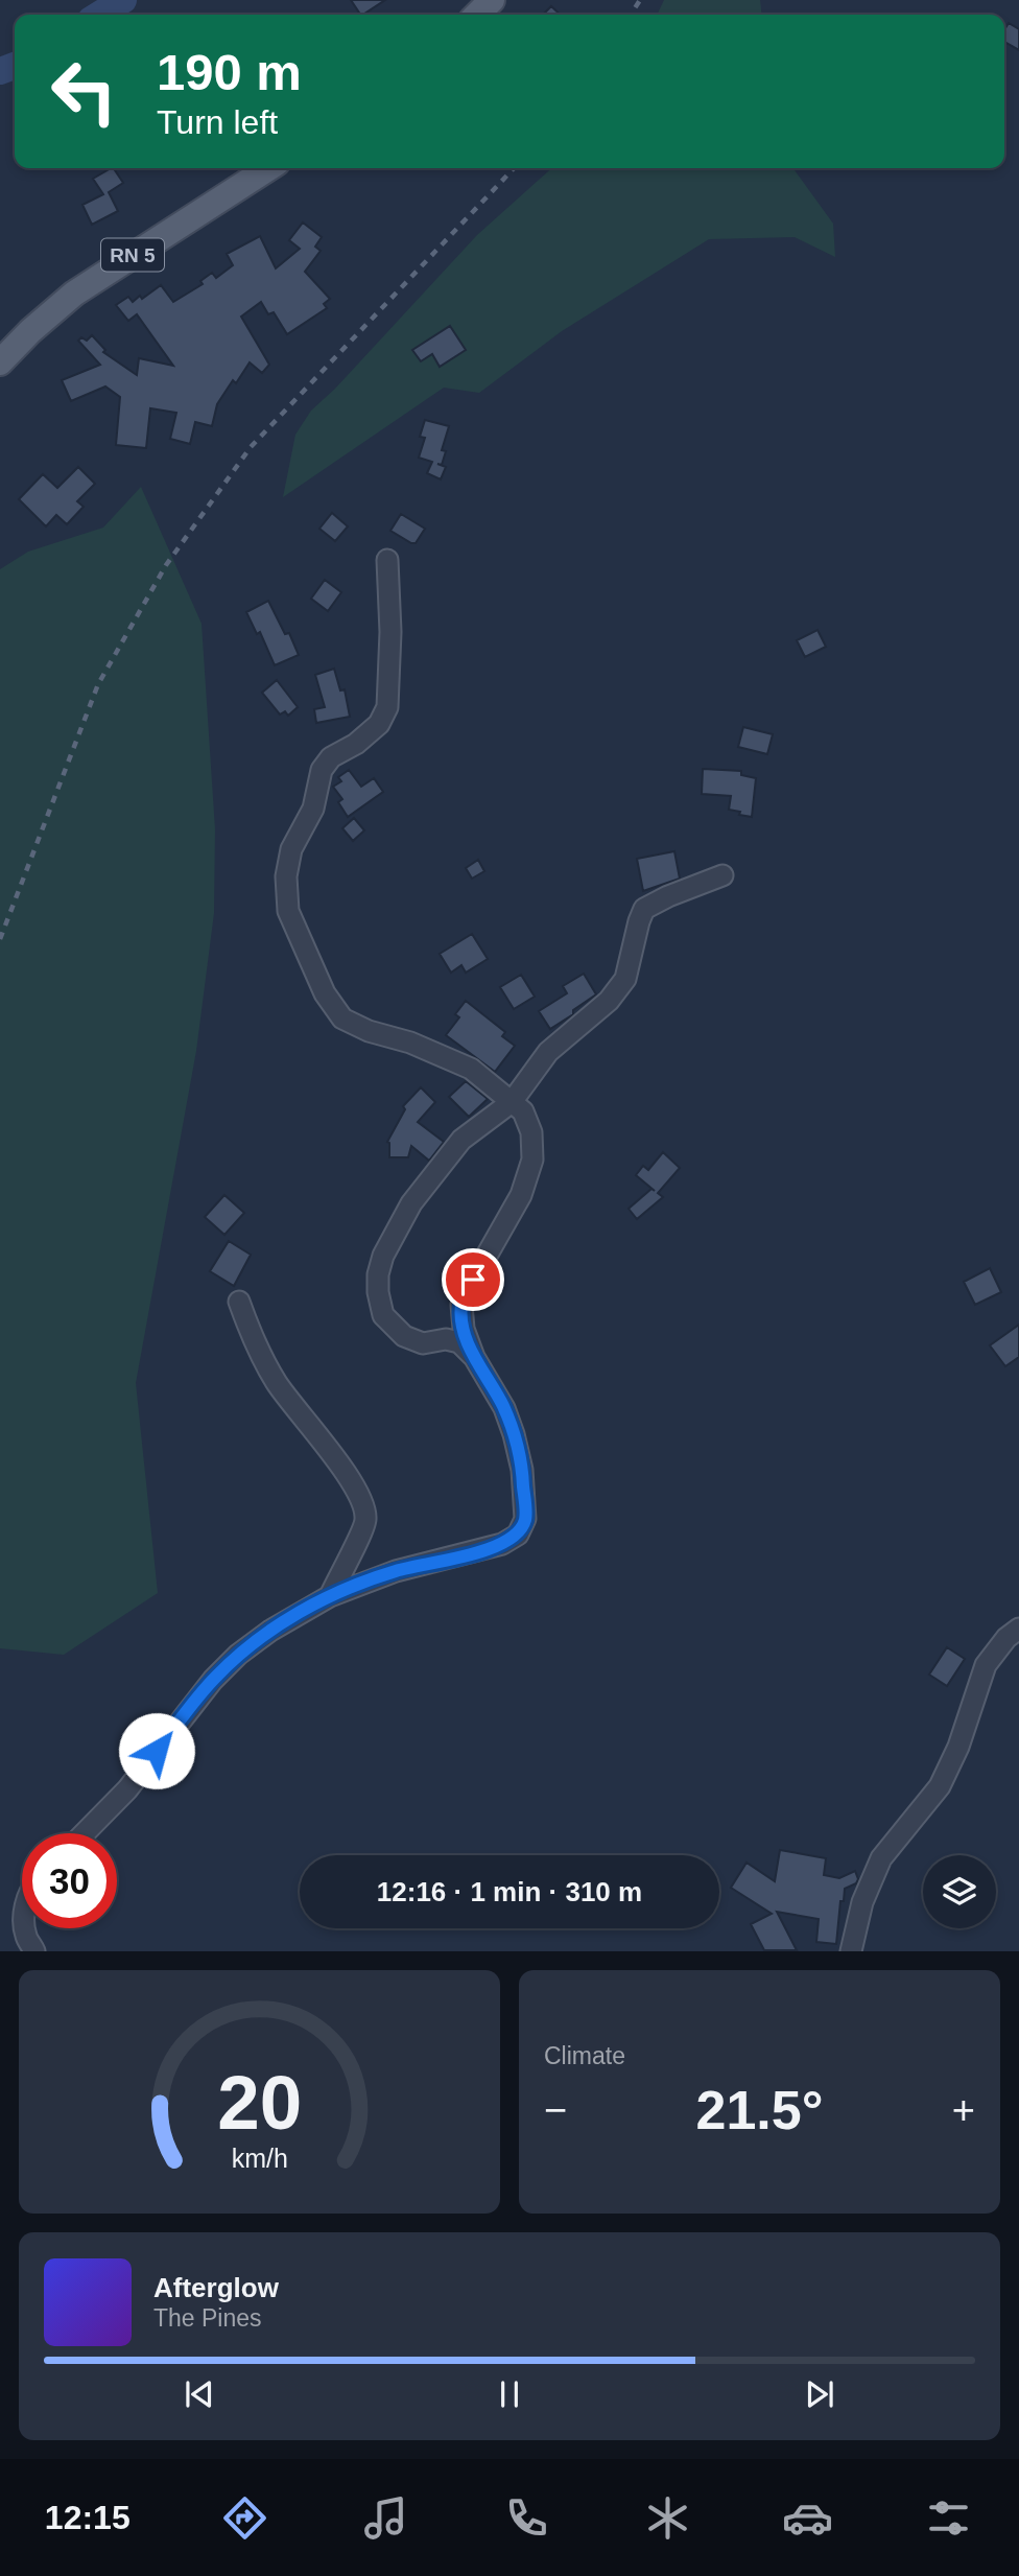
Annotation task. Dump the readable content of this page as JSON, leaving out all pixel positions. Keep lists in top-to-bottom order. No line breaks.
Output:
{"streets":{"main road":["RN 5"]},"page":{"turn":["190 m","Turn left"],"limit":"30","trip":"12:16 · 1 min · 310 m","tile":"Climate","heat":["−","21.5°","+"],"song":["Afterglow","The Pines"],"tabs":"12:15","gauge":["20","km/h"]}}
